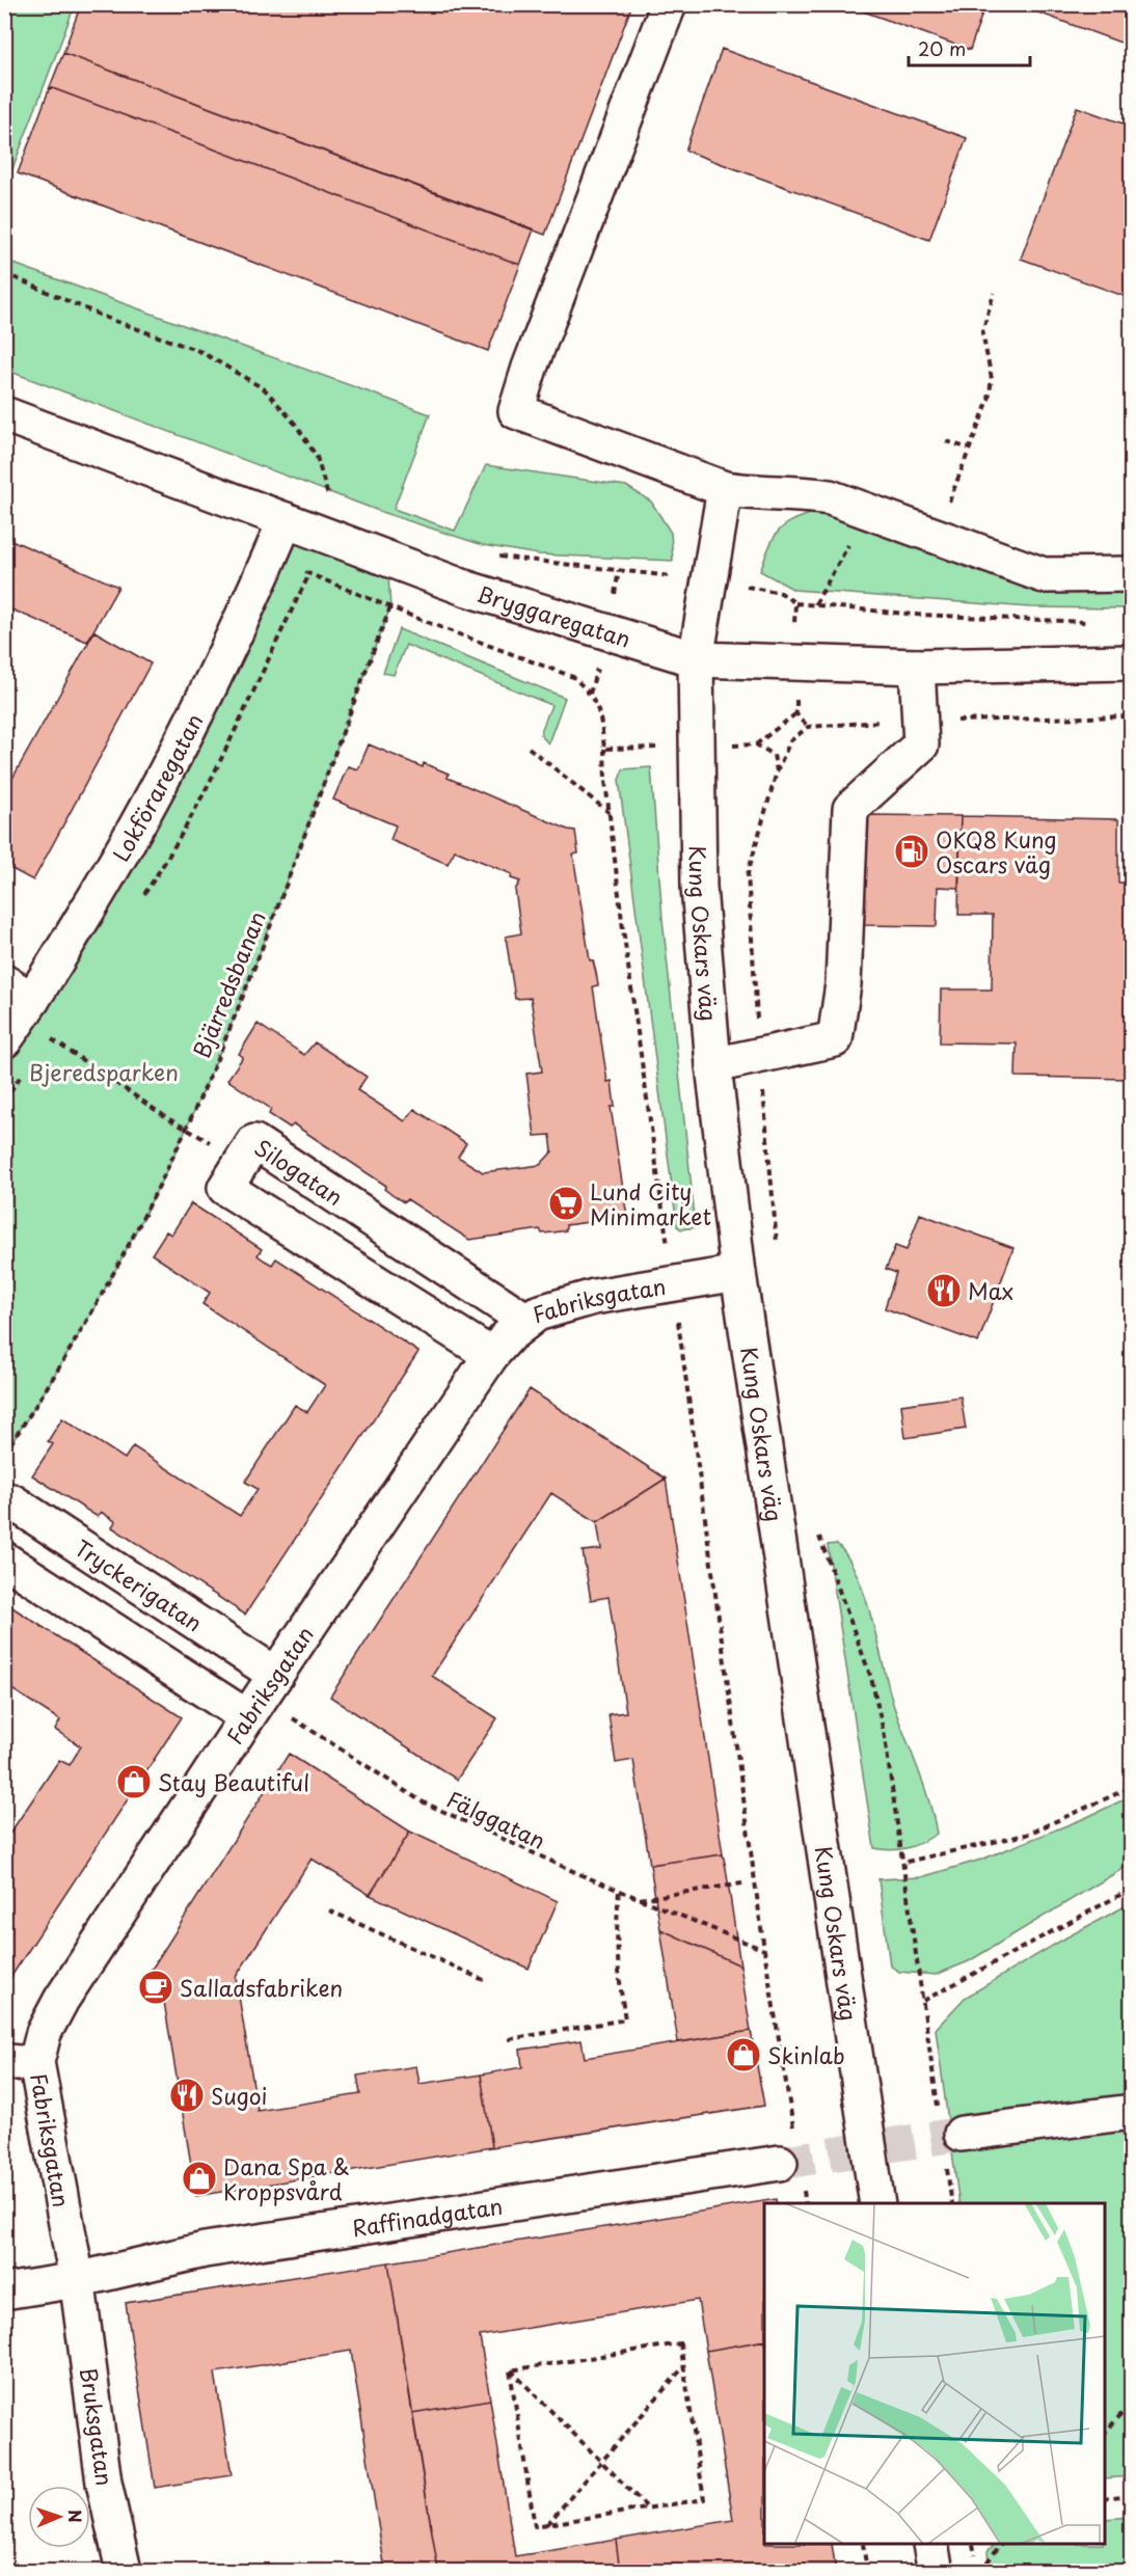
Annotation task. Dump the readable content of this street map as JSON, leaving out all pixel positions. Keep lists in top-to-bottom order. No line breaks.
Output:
{"streets":{"street":["Bryggaregatan","Lokföraregatan","Kung Oskars väg","Silogatan","Fabriksgatan","Tryckerigatan","Raffinadgatan","Bruksgatan"],"path":["Bjärredsbanan","Fälggatan"]},"crossings":[["Bryggaregatan","Lokföraregatan"],["Bryggaregatan","Kung Oskars väg"],["Kung Oskars väg","Fabriksgatan"],["Silogatan","Fabriksgatan"],["Fabriksgatan","Tryckerigatan"],["Fabriksgatan","Fälggatan"],["Fabriksgatan","Raffinadgatan"],["Fabriksgatan","Bruksgatan"],["Tryckerigatan","Fälggatan"],["Raffinadgatan","Bruksgatan"]],"parks":["Bjeredsparken"],"places":{"fuel station":["OKQ8 Kung Oscars väg"],"supermarket":["Lund City Minimarket"],"restaurant":["Max","Sugoi"],"shop":["Stay Beautiful","Skinlab","Dana Spa & Kroppsvård"],"cafe":["Salladsfabriken"]},"scale_bar":"20 m","north":"right"}
